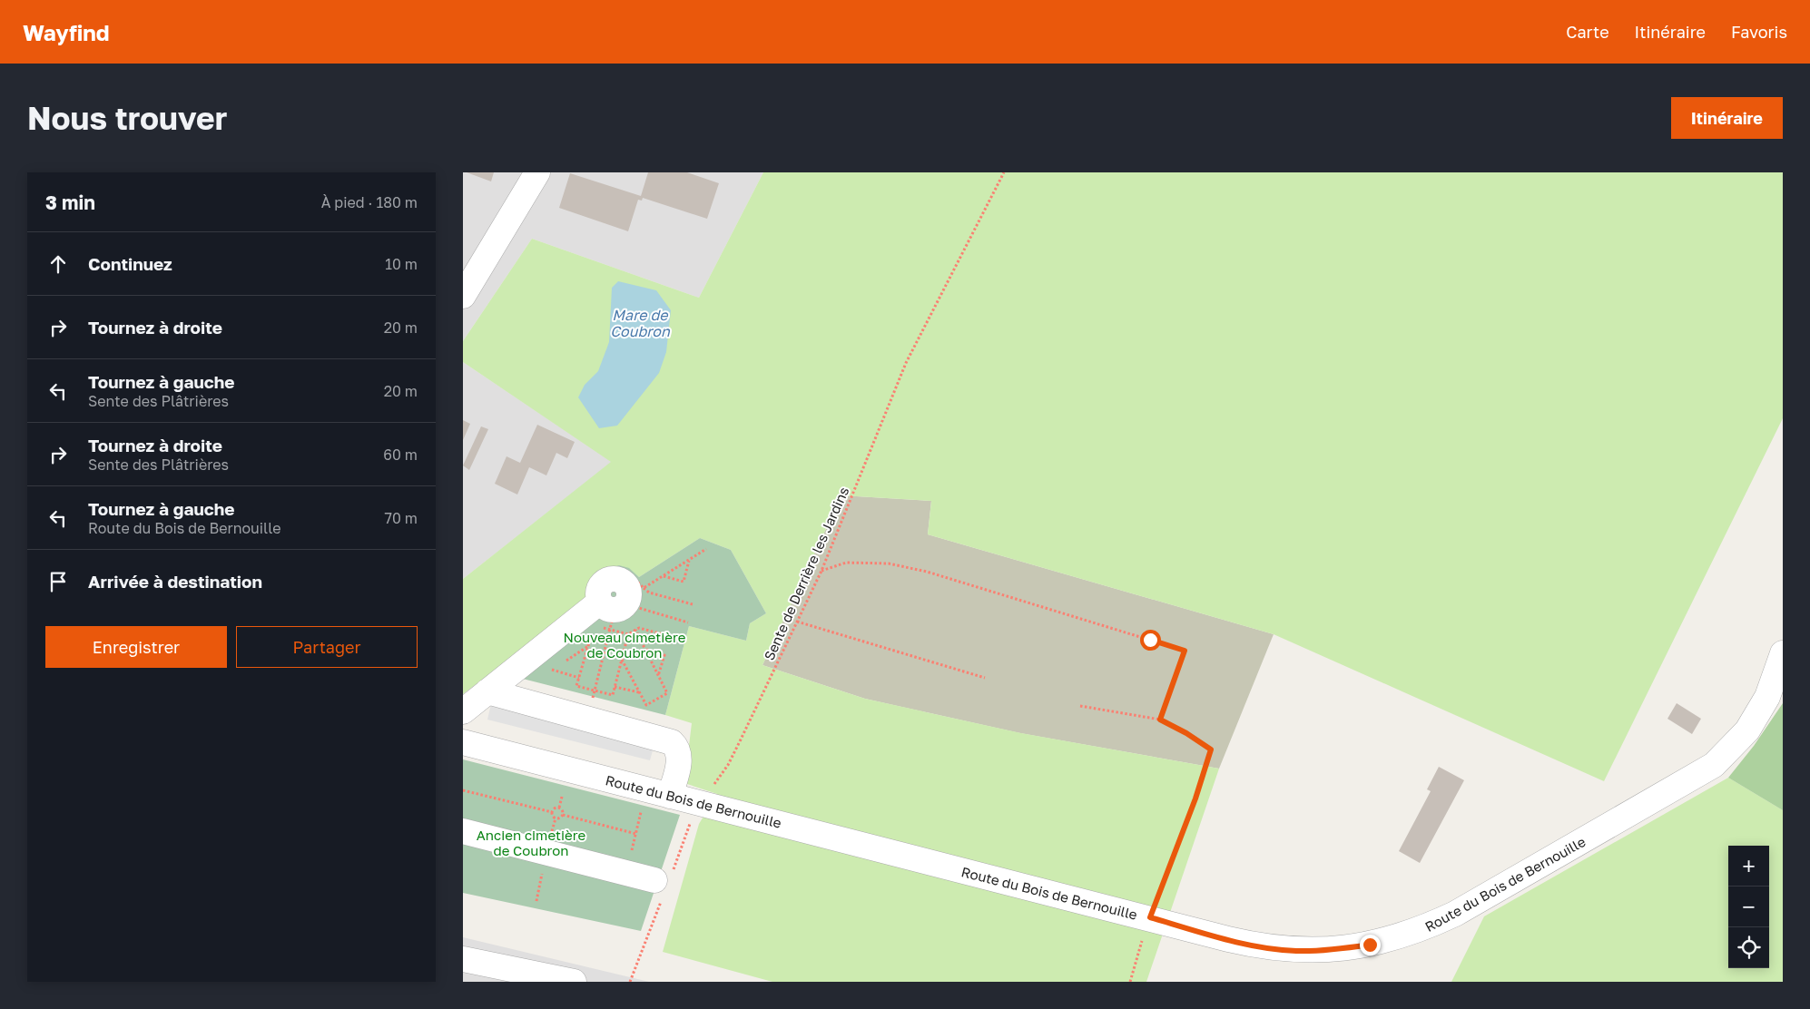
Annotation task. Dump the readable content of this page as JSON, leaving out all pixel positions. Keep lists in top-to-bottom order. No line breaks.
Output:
{"streets":{"street":["Route du Bois de Bernouille"],"path":["Sente de Derrière les Jardins"]},"crossings":[["Sente de Derrière les Jardins","Route du Bois de Bernouille"]],"water":["Mare de Coubron"],"parks":["Nouveau cimetière de Coubron","Ancien cimetière de Coubron"],"page":{"header":"Wayfind","nav":["Carte","Itinéraire","Favoris"],"buttons":["Itinéraire",["Enregistrer","Partager"]],"title":"Nous trouver","heading":["3 min","À pied · 180 m"],"list":[["Continuez","10 m"],["Tournez à droite","20 m"],["Tournez à gauche","Sente des Plâtrières","20 m"],["Tournez à droite","Sente des Plâtrières","60 m"],["Tournez à gauche","Route du Bois de Bernouille","70 m"],"Arrivée à destination"],"map_buttons":["+","−"]}}
